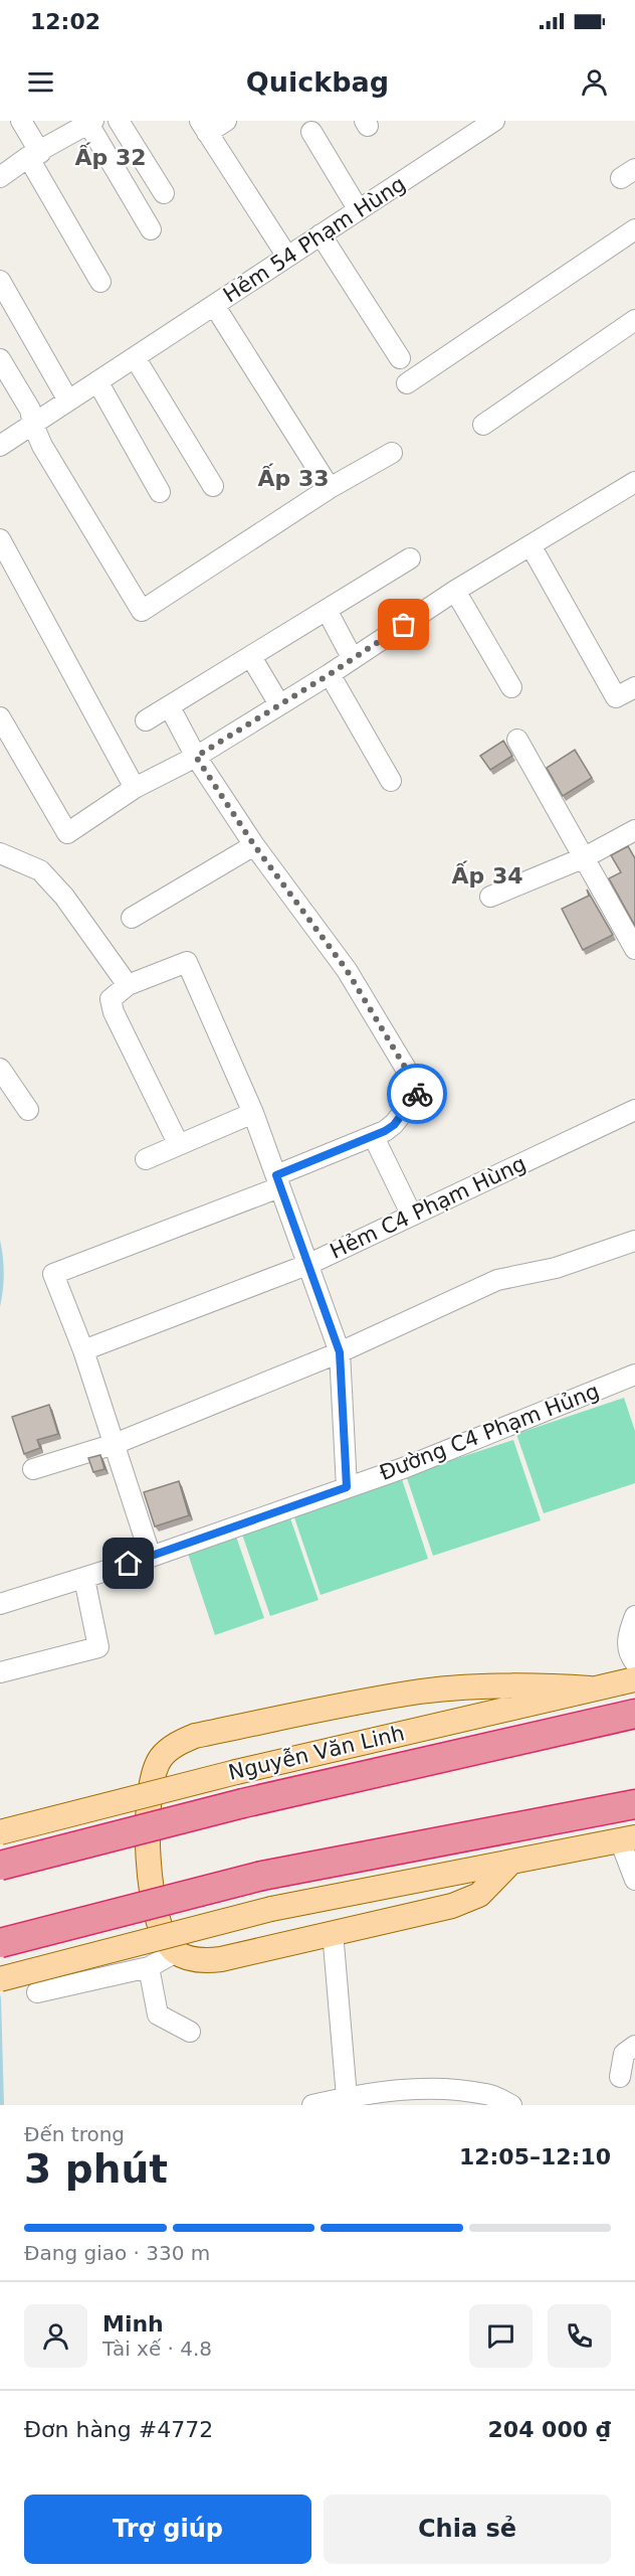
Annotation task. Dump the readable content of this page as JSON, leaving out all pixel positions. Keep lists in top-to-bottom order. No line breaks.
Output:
{"streets":{"highway":["Nguyễn Văn Linh"],"street":["Hẻm 54 Phạm Hùng","Hẻm C4 Phạm Hùng","Đường C4 Phạm Hủng"]},"districts":["Ấp 32","Ấp 33","Ấp 34"],"page":{"status":"12:02","header":"Quickbag","heading":["3 phút","Đến trong","12:05–12:10"],"panel":["Minh","Tài xế · 4.8","Đơn hàng #4772","204 000 ₫"],"bar":"Đang giao · 330 m","buttons":["Trợ giúp","Chia sẻ"]}}
